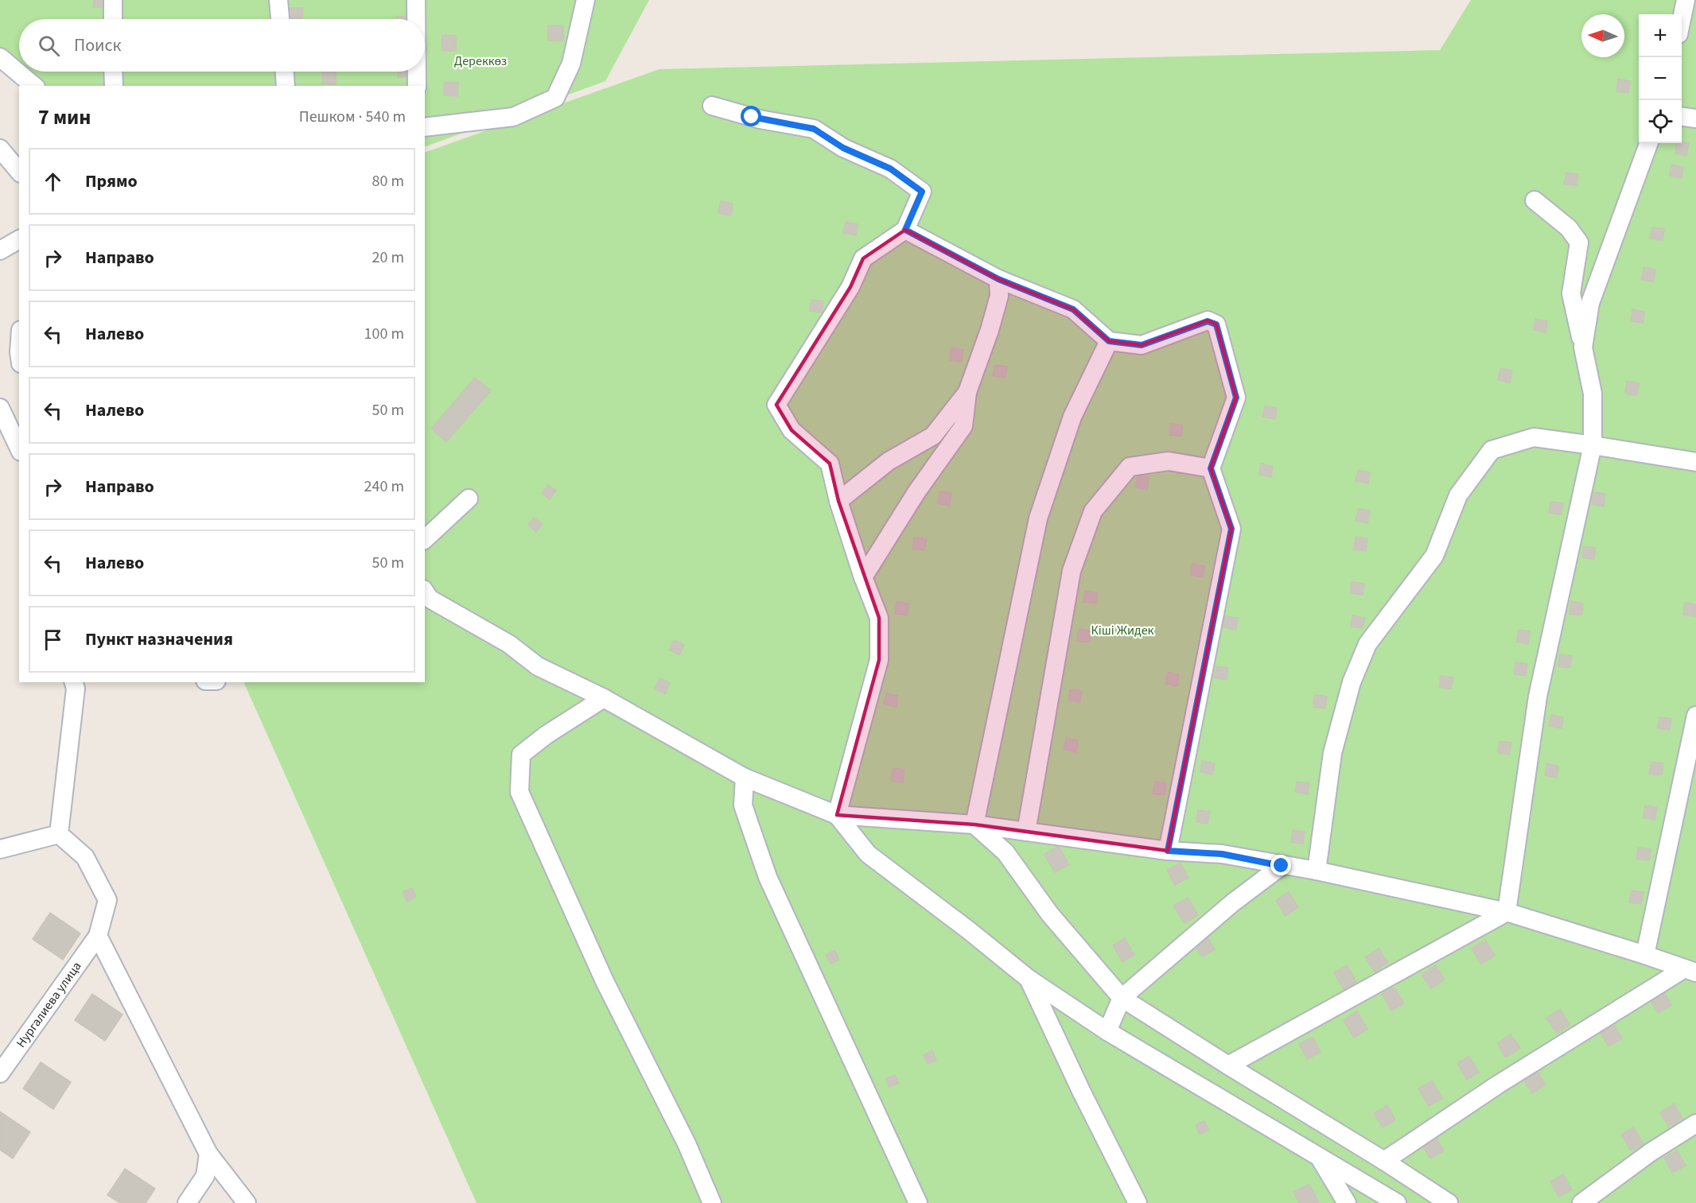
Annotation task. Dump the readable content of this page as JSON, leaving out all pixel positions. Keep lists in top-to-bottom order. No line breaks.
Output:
{"streets":{"street":["Нургалиева улица"]},"parks":["Дереккөз","Кіші Жидек"],"north":"left","page":{"map_buttons":["+","−"],"search":"Поиск","heading":["7 мин","Пешком · 540 m"],"list":[["Прямо","80 m"],["Направо","20 m"],["Налево","100 m"],["Налево","50 m"],["Направо","240 m"],["Налево","50 m"],"Пункт назначения"]}}
